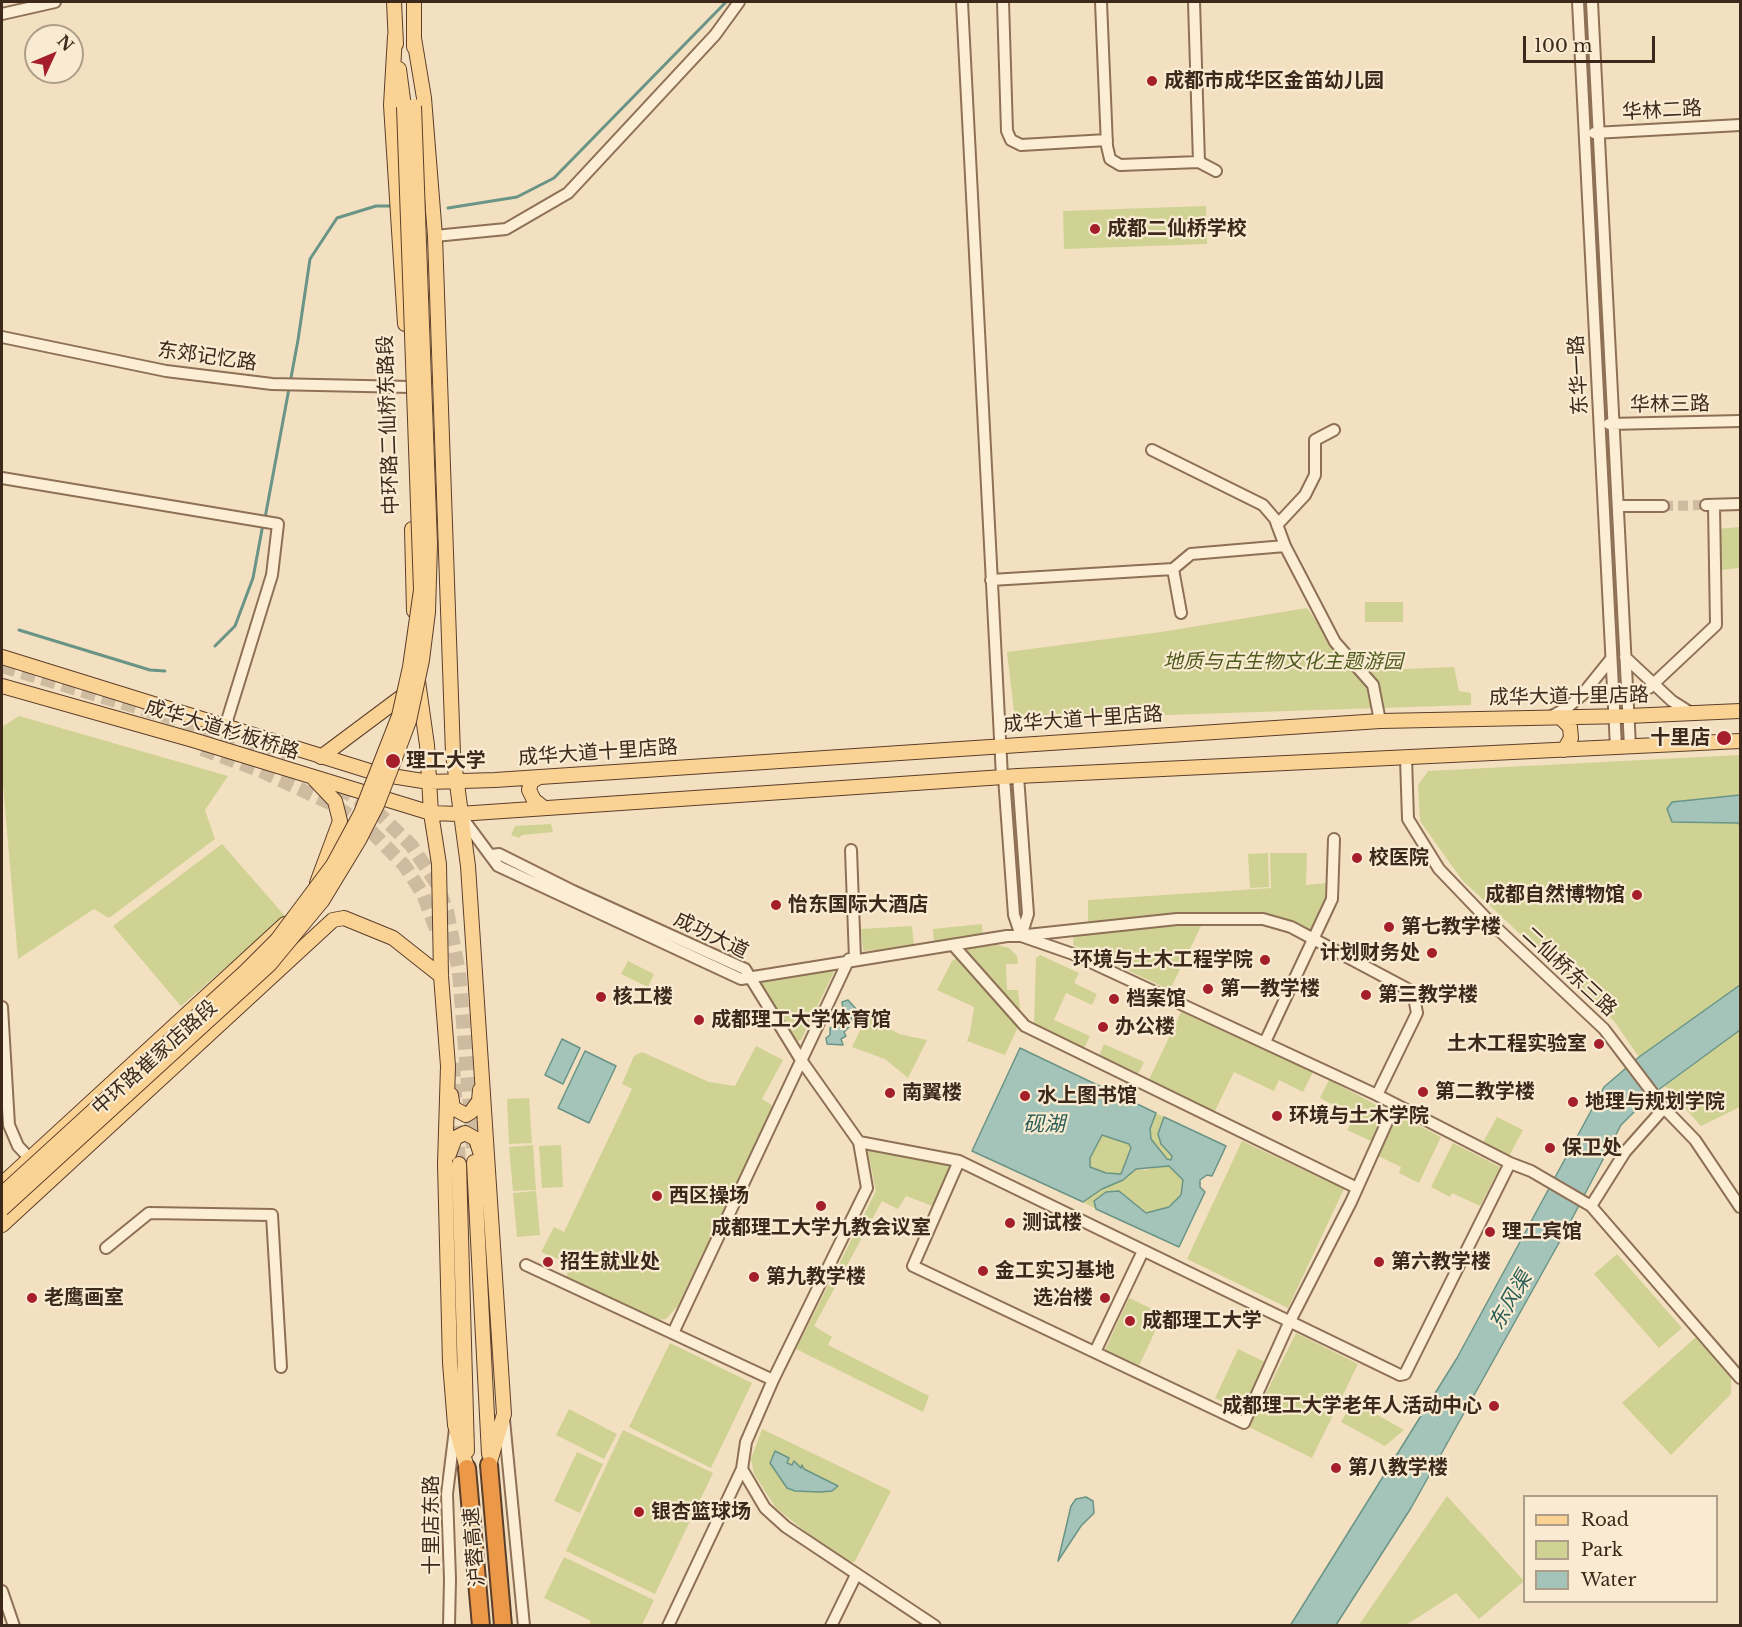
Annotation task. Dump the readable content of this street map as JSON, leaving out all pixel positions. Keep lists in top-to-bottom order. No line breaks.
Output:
{"streets":{"highway":["沪蓉高速"],"main road":["中环路二仙桥东路段","成华大道十里店路","成华大道杉板桥路","中环路崔家店路段"],"street":["华林二路","东郊记忆路","东华一路","华林三路","成功大道","二仙桥东三路","十里店东路"]},"crossings":[["华林二路","东华一路"],["东郊记忆路","中环路二仙桥东路段"],["东华一路","华林三路"],["东华一路","成华大道十里店路"],["中环路二仙桥东路段","成华大道十里店路"],["中环路二仙桥东路段","成华大道杉板桥路"],["中环路二仙桥东路段","中环路崔家店路段"],["成华大道十里店路","成华大道杉板桥路"],["成华大道杉板桥路","中环路崔家店路段"]],"water":["砚湖","东风渠"],"parks":["地质与古生物文化主题游园"],"places":["成都市成华区金笛幼儿园","成都二仙桥学校","十里店","理工大学","校医院","成都自然博物馆","怡东国际大酒店","第七教学楼","计划财务处","环境与土木工程学院","第一教学楼","第三教学楼","核工楼","档案馆","成都理工大学体育馆","办公楼","土木工程实验室","第二教学楼","南翼楼","水上图书馆","地理与规划学院","环境与土木学院","保卫处","西区操场","成都理工大学九教会议室","测试楼","理工宾馆","招生就业处","第六教学楼","金工实习基地","第九教学楼","老鹰画室","选冶楼","成都理工大学","成都理工大学老年人活动中心","第八教学楼","银杏篮球场"],"legend":["Road","Park","Water"],"scale_bar":"100 m","north":"top right"}
